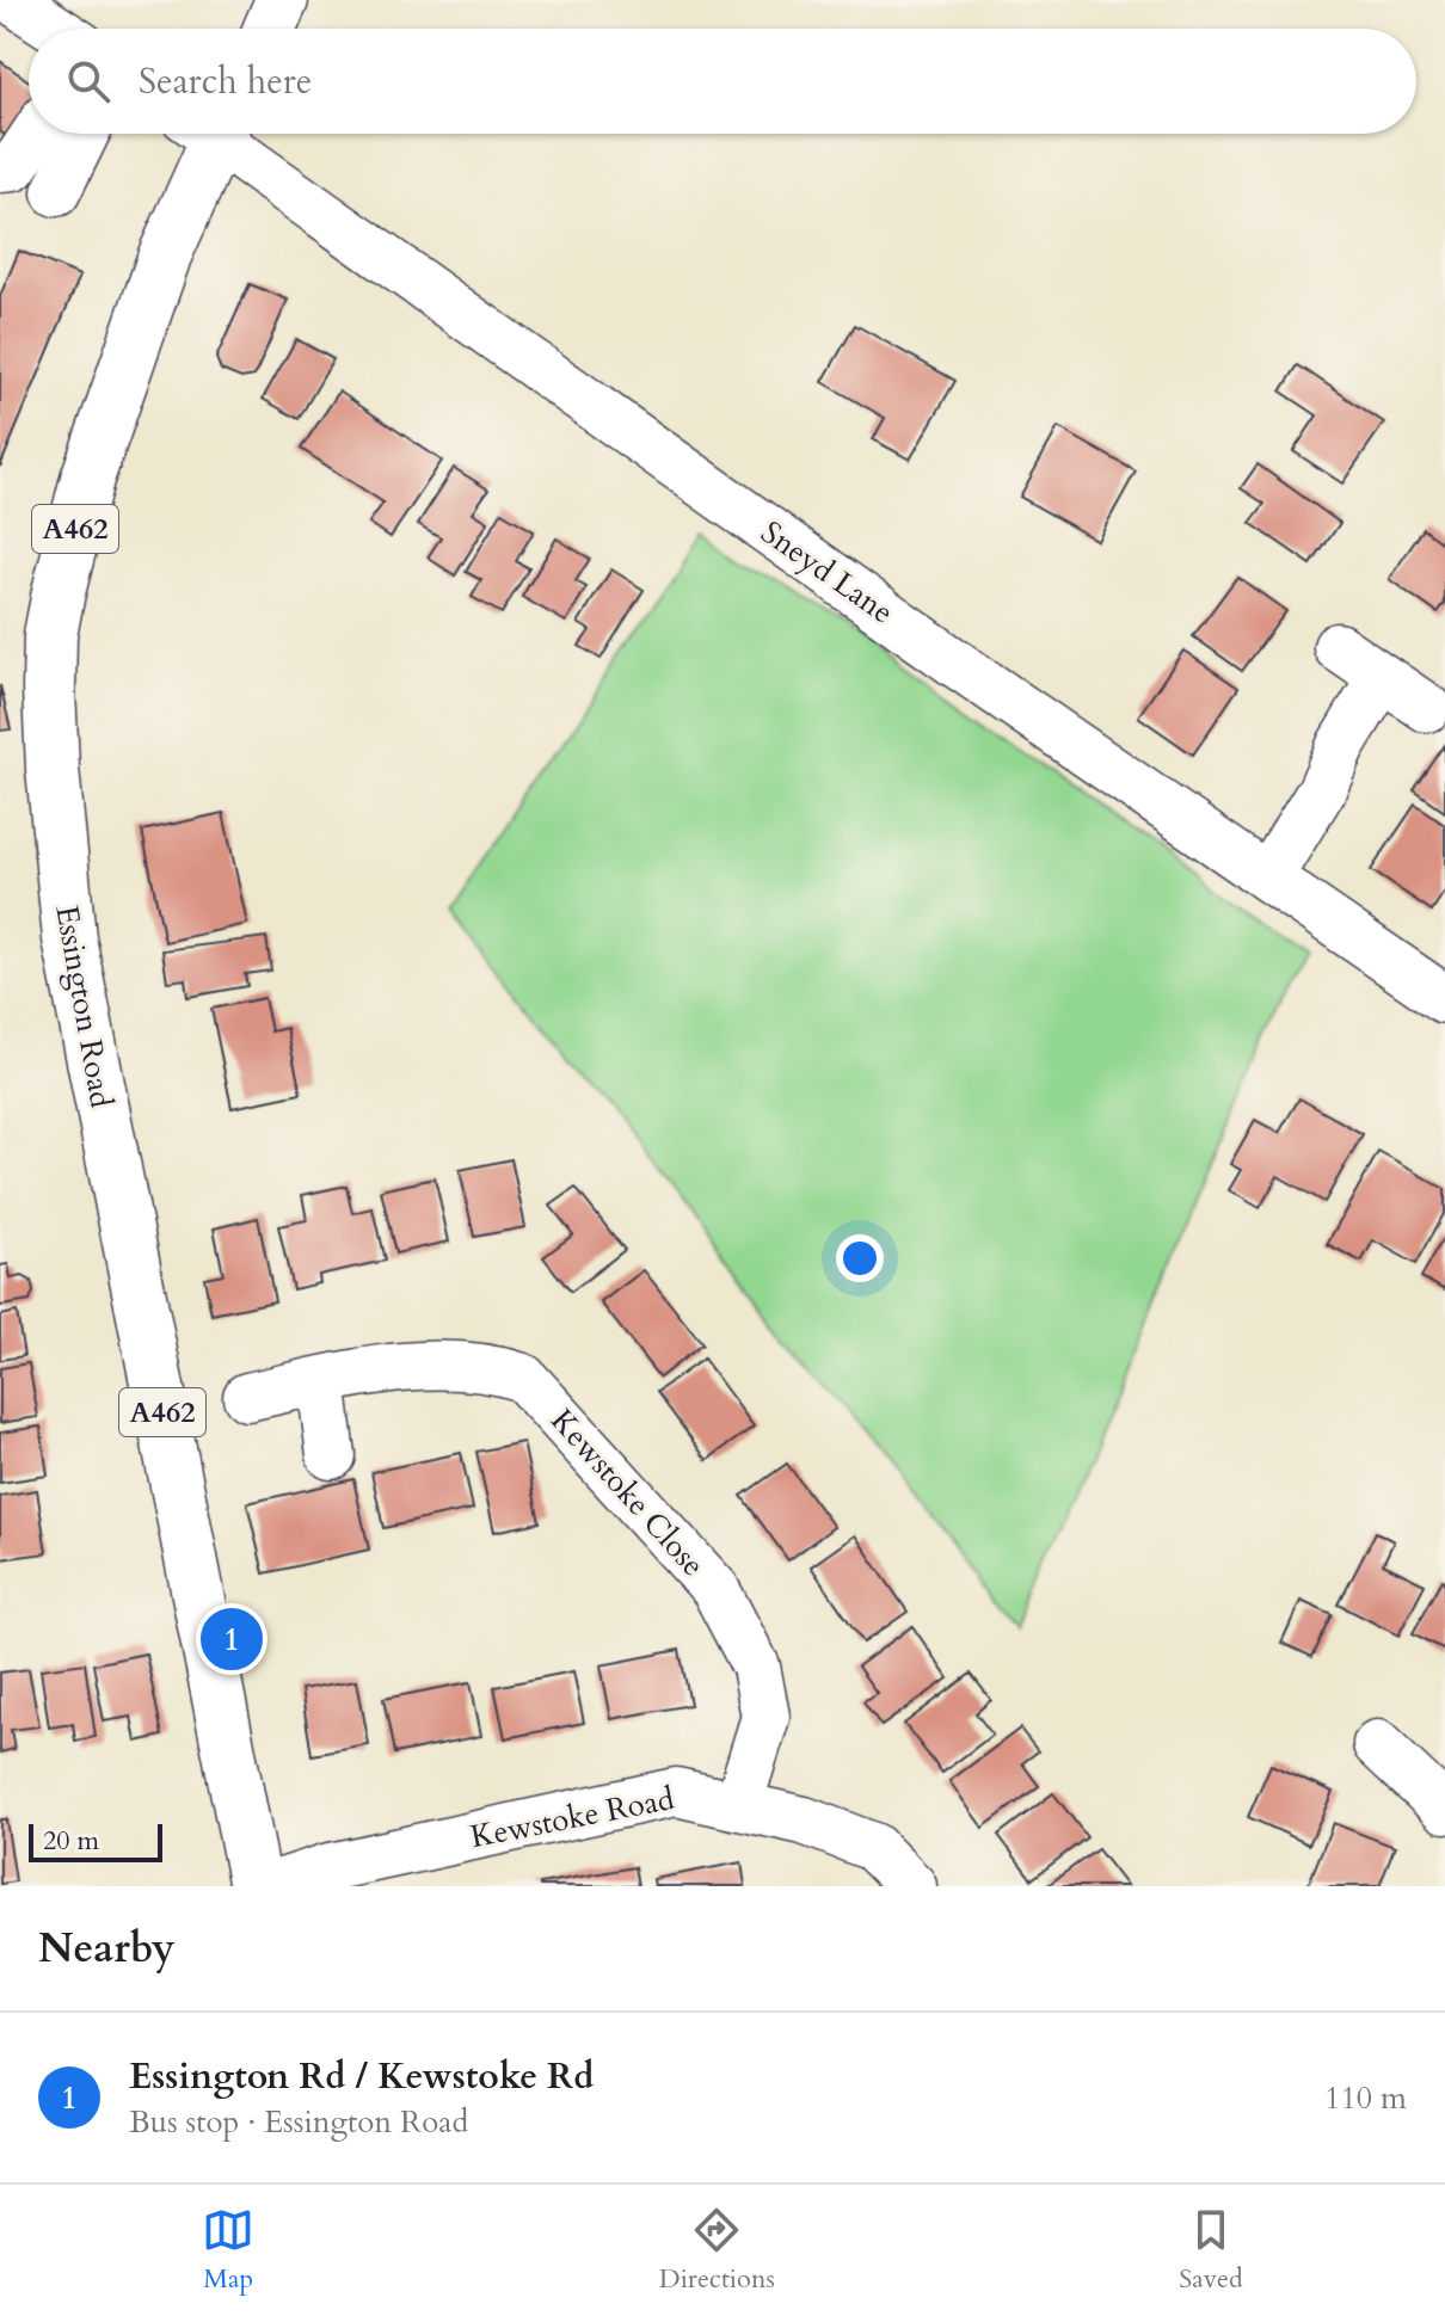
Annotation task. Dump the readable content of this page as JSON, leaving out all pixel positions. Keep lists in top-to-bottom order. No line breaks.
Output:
{"streets":{"main road":["A462","Essington Road"],"street":["Sneyd Lane","Kewstoke Close","Kewstoke Road"]},"crossings":[["Kewstoke Close","Kewstoke Road"]],"scale_bar":"20 m","page":{"search":"Search here","pins":"1","scale":"20 m","heading":"Nearby","list":[{"mark":"1","name":"Essington Rd / Kewstoke Rd","note":"Bus stop · Essington Road","value":"110 m"}],"nav":["Map","Directions","Saved"]}}
